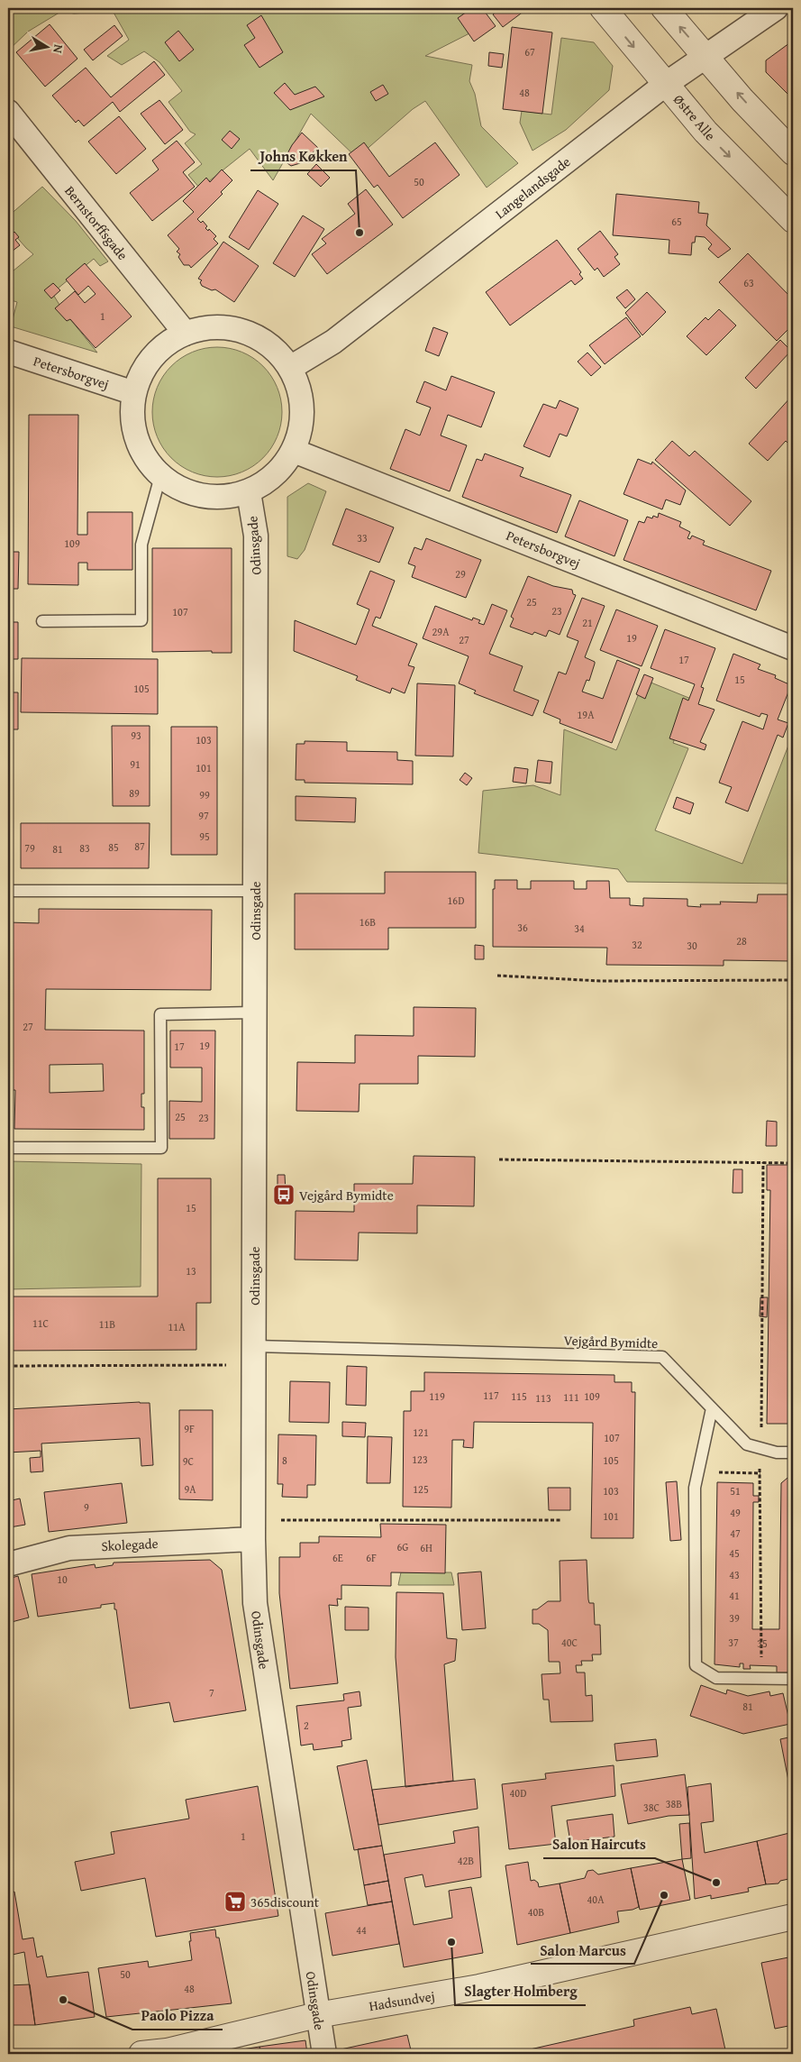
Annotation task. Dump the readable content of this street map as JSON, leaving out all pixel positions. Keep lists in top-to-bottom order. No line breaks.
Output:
{"streets":{"street":["Østre Alle","Langelandsgade","Bernstorffsgade","Petersborgvej","Odinsgade","Skolegade","Hadsundvej"],"lane":["Vejgård Bymidte"]},"crossings":[["Østre Alle","Langelandsgade"],["Odinsgade","Vejgård Bymidte"],["Odinsgade","Skolegade"],["Odinsgade","Hadsundvej"]],"places":{"other":["Johns Køkken","Salon Haircuts","Salon Marcus","Slagter Holmberg","Paolo Pizza"],"bus stop":["Vejgård Bymidte"],"supermarket":["365discount"]},"house_numbers":["67","48","50","65","63","1","33","109","29","25","23","107","21","29A","19","27","17","15","105","19A","93","103","91","101","89","99","97","95","87","85","79","83","81","16D","16B","36","34","28","32","30","27","19","17","25","23","15","13","11C","11B","11A","117","119","115","109","111","113","9F","121","107","123","8","105","9C","9A","125","103","51","9","49","101","47","6G","6H","45","6E","6F","43","10","41","39","40C","37","35","7","81","2","40D","38B","38C","1","42B","40A","40B","44","50","48"],"north":"right"}
